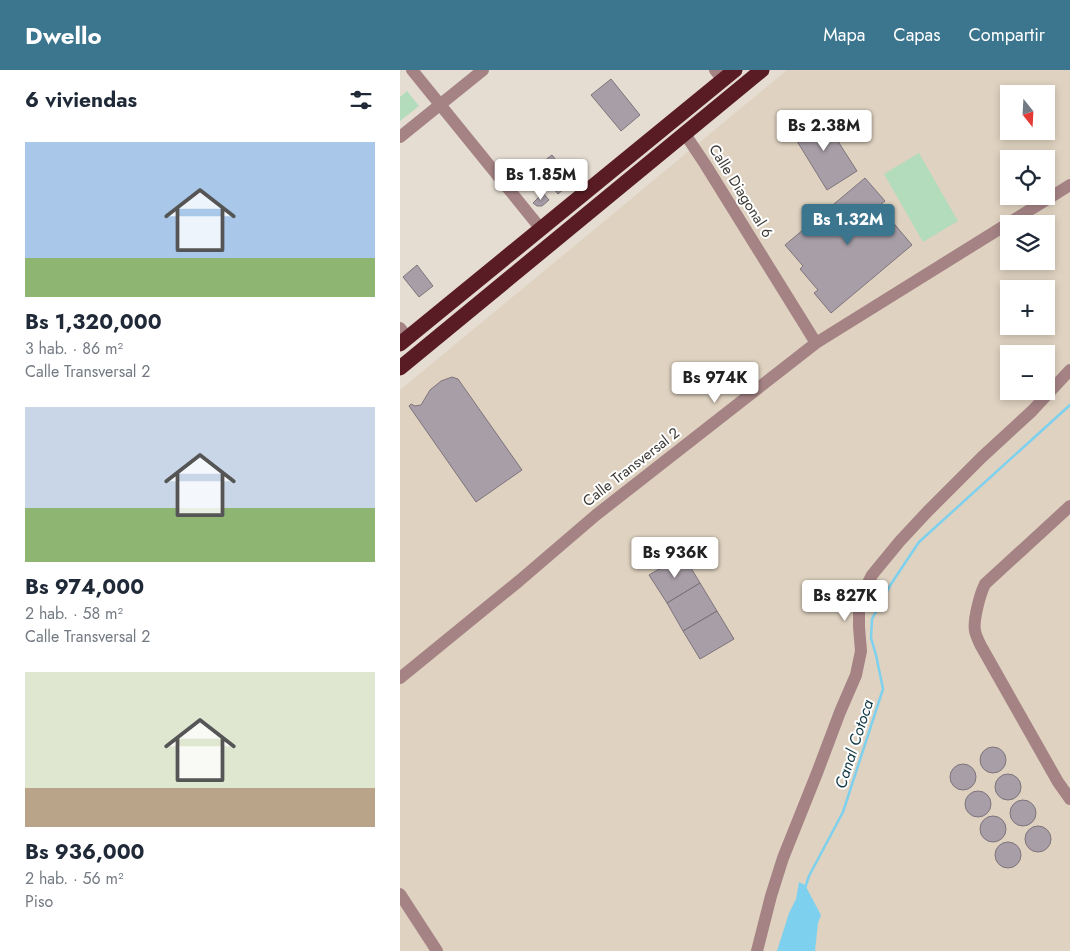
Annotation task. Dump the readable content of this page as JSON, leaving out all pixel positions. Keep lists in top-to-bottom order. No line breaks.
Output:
{"streets":{"street":["Calle Diagonal 6","Calle Transversal 2"]},"crossings":[["Calle Diagonal 6","Calle Transversal 2"]],"water":["Canal Cotoca"],"north":"bottom","page":{"header":"Dwello","nav":["Mapa","Capas","Compartir"],"heading":"6 viviendas","map_buttons":["+","−"],"price":["Bs 2.38M","Bs 1.85M","Bs 1.32M","Bs 974K","Bs 936K","Bs 827K"],"list":[{"name":"Bs 1,320,000","note":"3 hab. · 86 m² · Calle Transversal 2"},{"name":"Bs 974,000","note":"2 hab. · 58 m² · Calle Transversal 2"},{"name":"Bs 936,000","note":"2 hab. · 56 m² · Piso"}]}}
